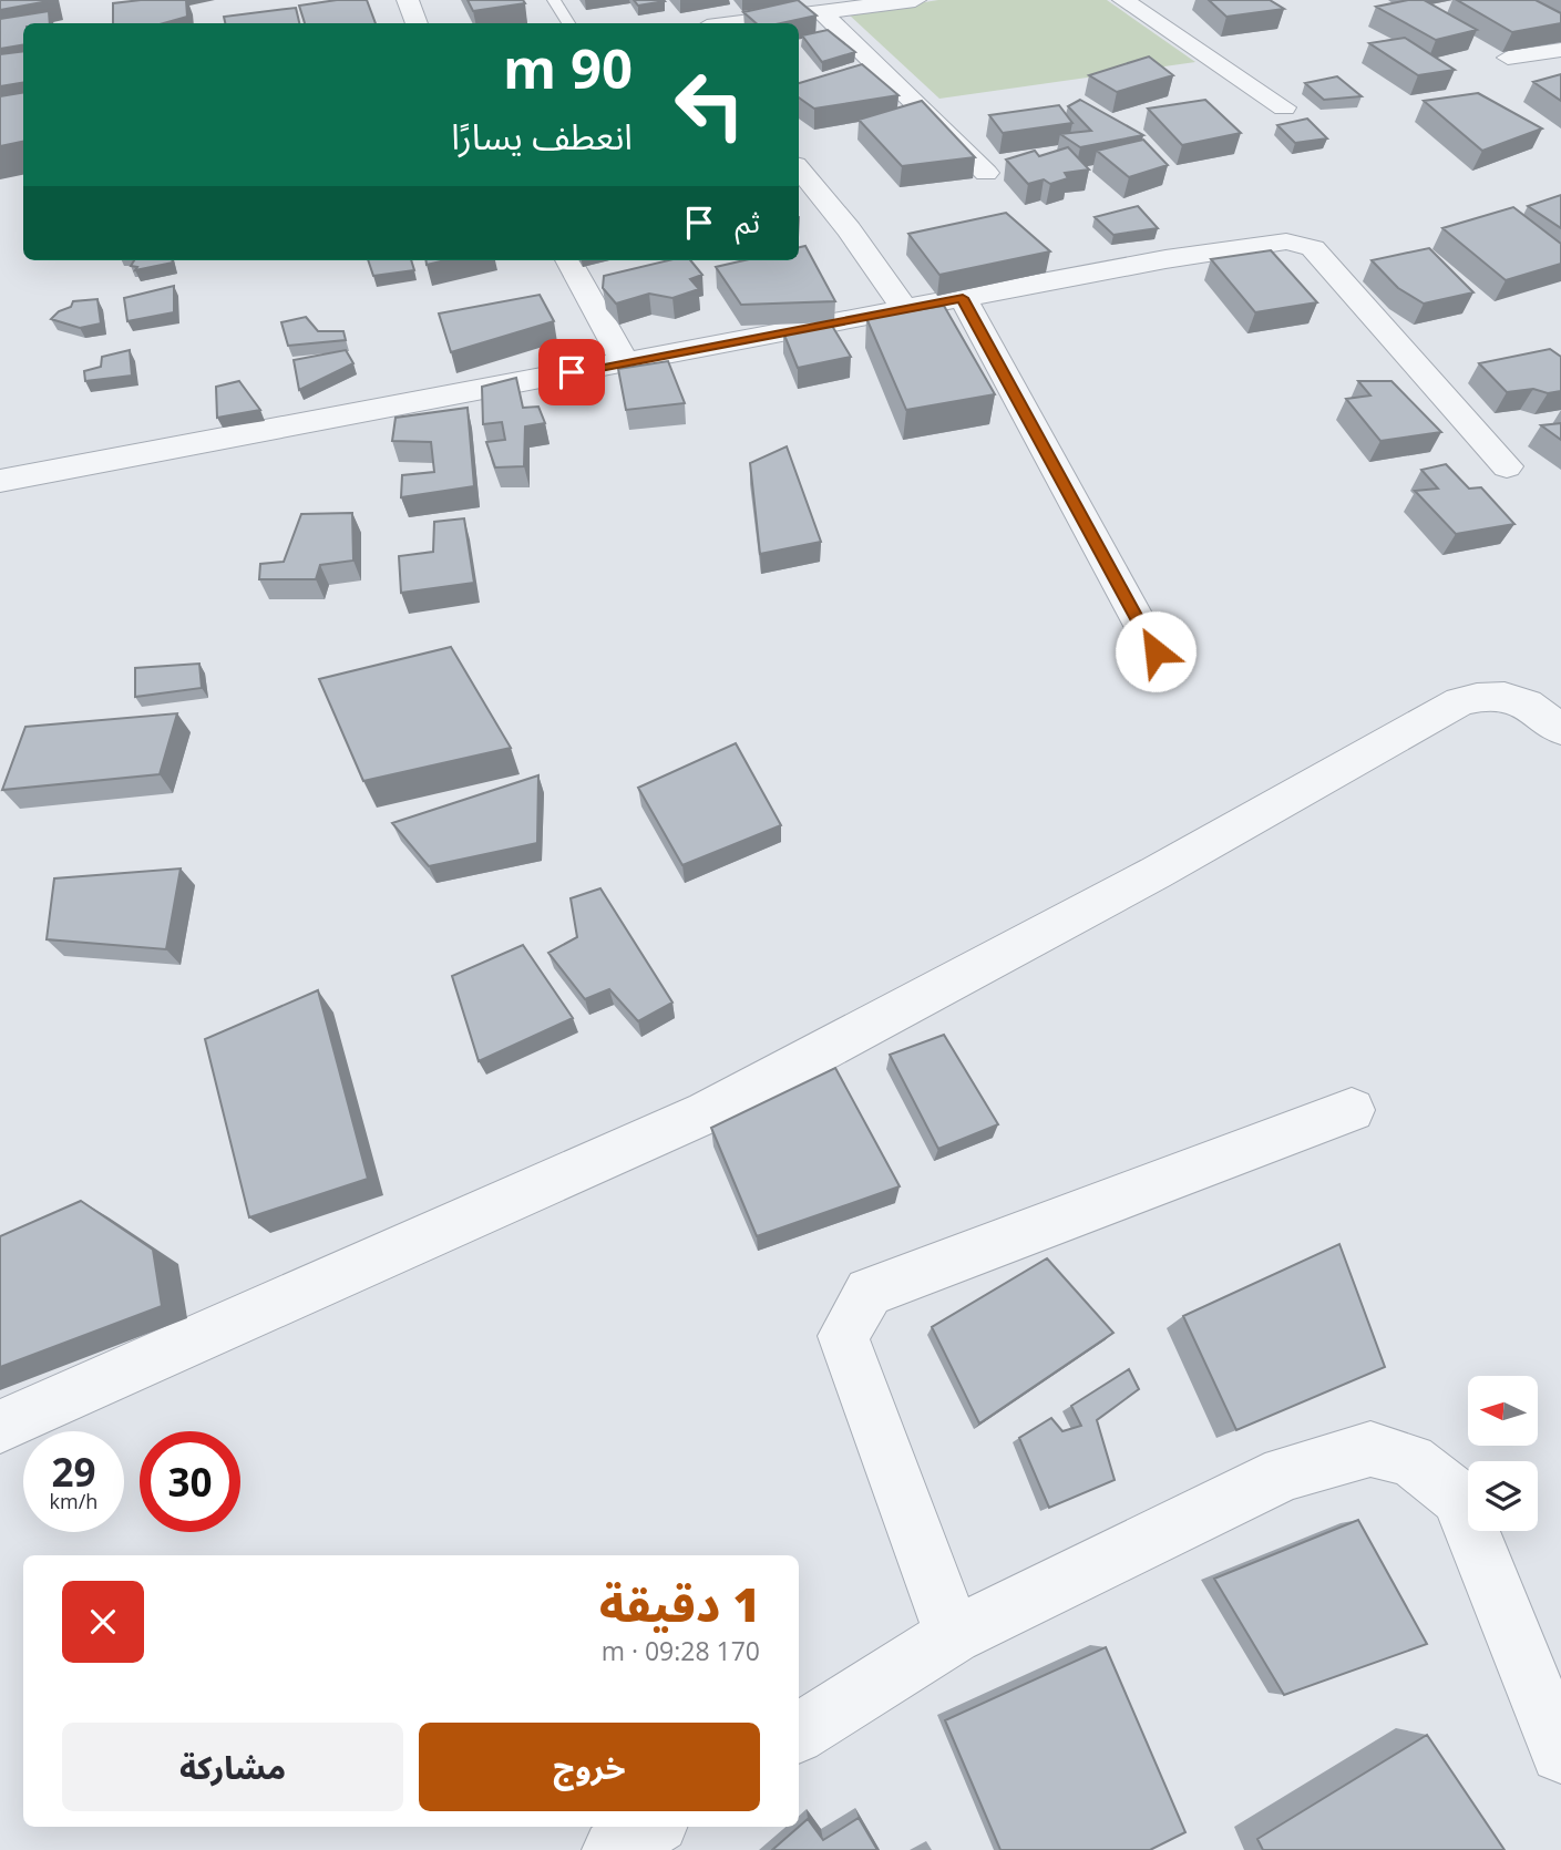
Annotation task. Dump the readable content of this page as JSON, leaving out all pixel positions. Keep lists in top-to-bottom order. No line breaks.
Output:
{"north":"left","page":{"turn":["90 m","انعطف يسارًا"],"then":"ثم","speed":"29 km/h","limit":"30","heading":["1 دقيقة","170 m · 09:28"],"buttons":["خروج","مشاركة"]}}
